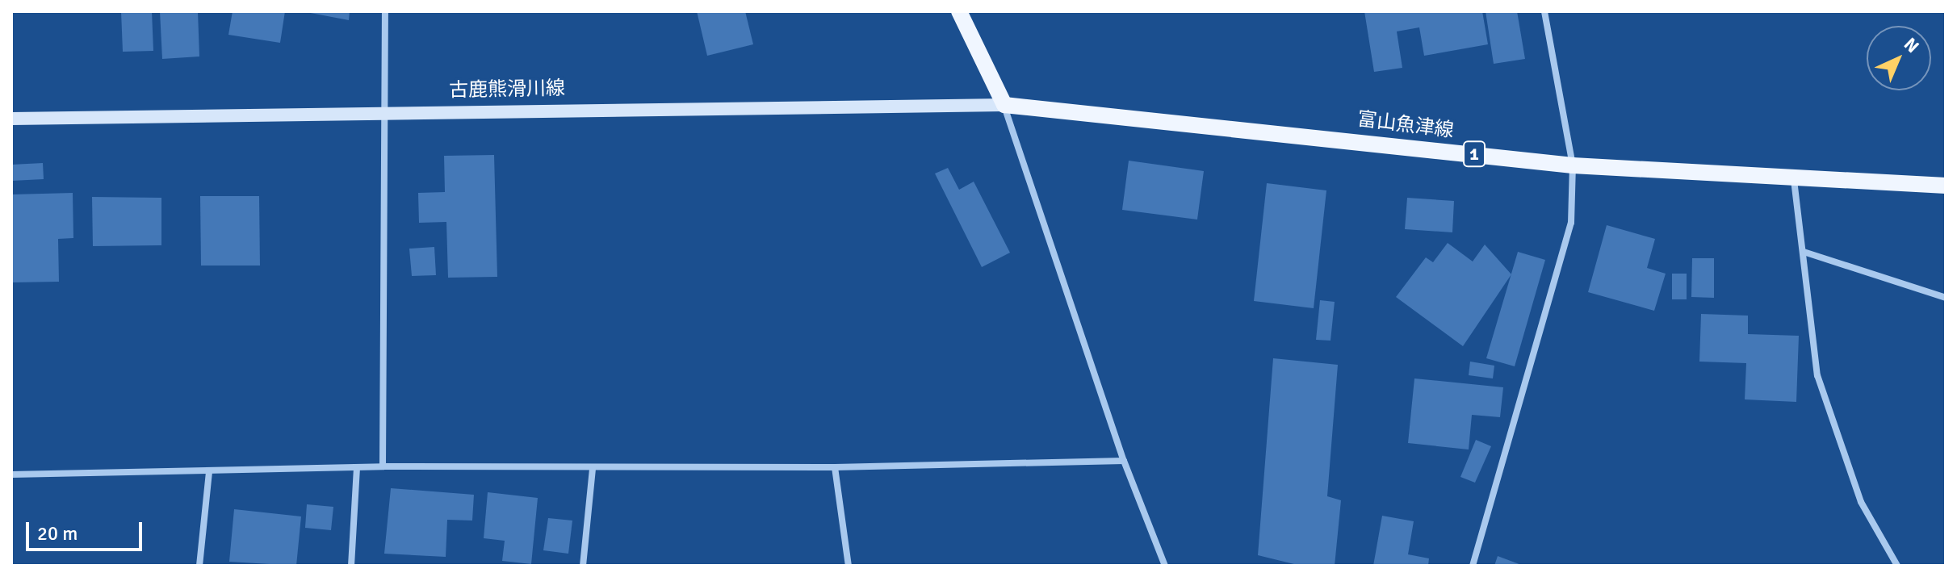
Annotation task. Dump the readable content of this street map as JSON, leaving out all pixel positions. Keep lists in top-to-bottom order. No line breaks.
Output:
{"streets":{"main road":["古鹿熊滑川線","富山魚津線","1"]},"crossings":[["古鹿熊滑川線","富山魚津線"]],"scale_bar":"20 m","north":"top right"}
